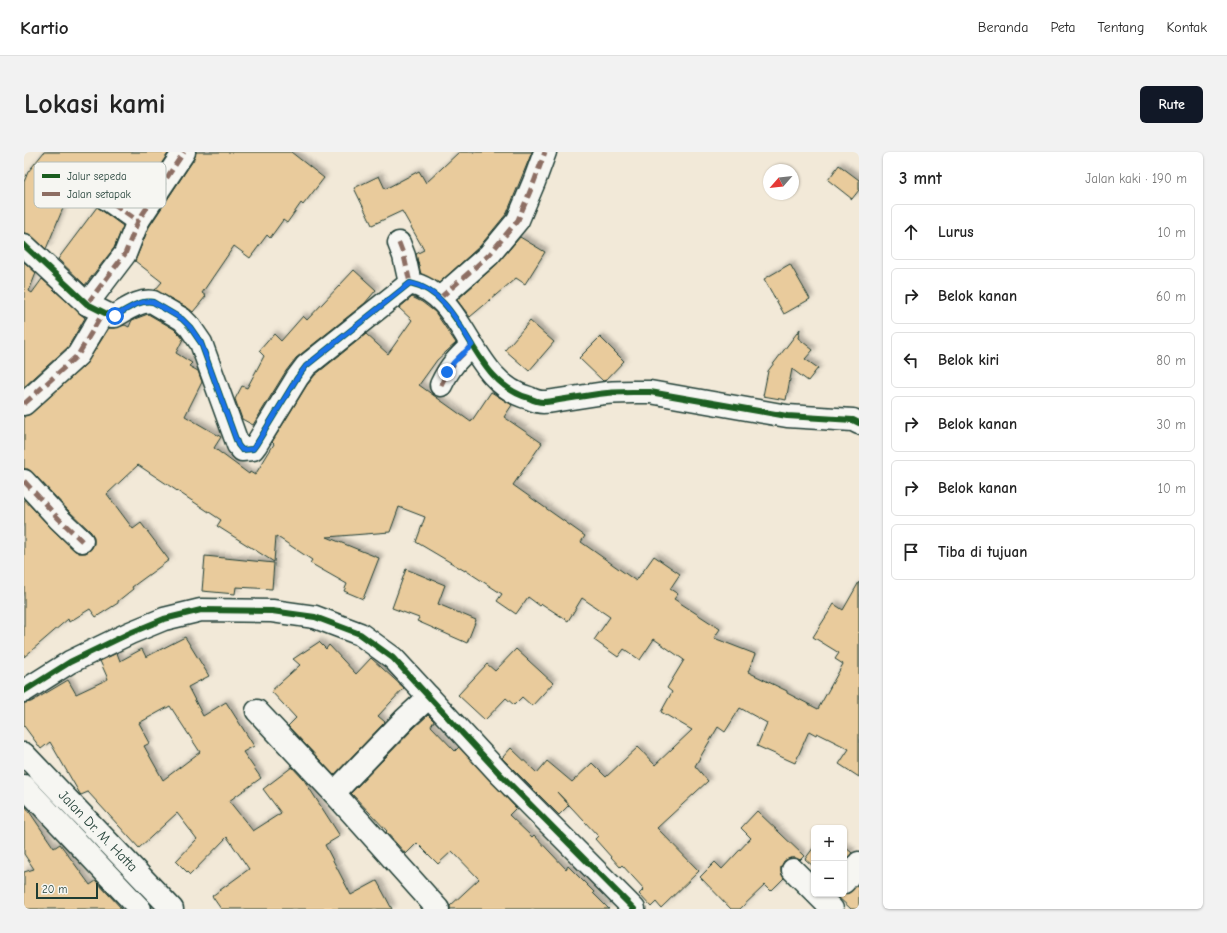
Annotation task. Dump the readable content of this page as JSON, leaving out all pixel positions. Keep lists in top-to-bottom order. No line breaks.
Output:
{"streets":{"street":["Jalan Dr. M. Hatta"]},"legend":["Jalur sepeda","Jalan setapak"],"scale_bar":"20 m","north":"bottom left","page":{"header":"Kartio","nav":["Beranda","Peta","Tentang","Kontak"],"buttons":"Rute","title":"Lokasi kami","heading":["3 mnt","Jalan kaki · 190 m"],"list":[["Lurus","10 m"],["Belok kanan","60 m"],["Belok kiri","80 m"],["Belok kanan","30 m"],["Belok kanan","10 m"],"Tiba di tujuan"],"map_buttons":["+","−"],"scale":"20 m"}}
